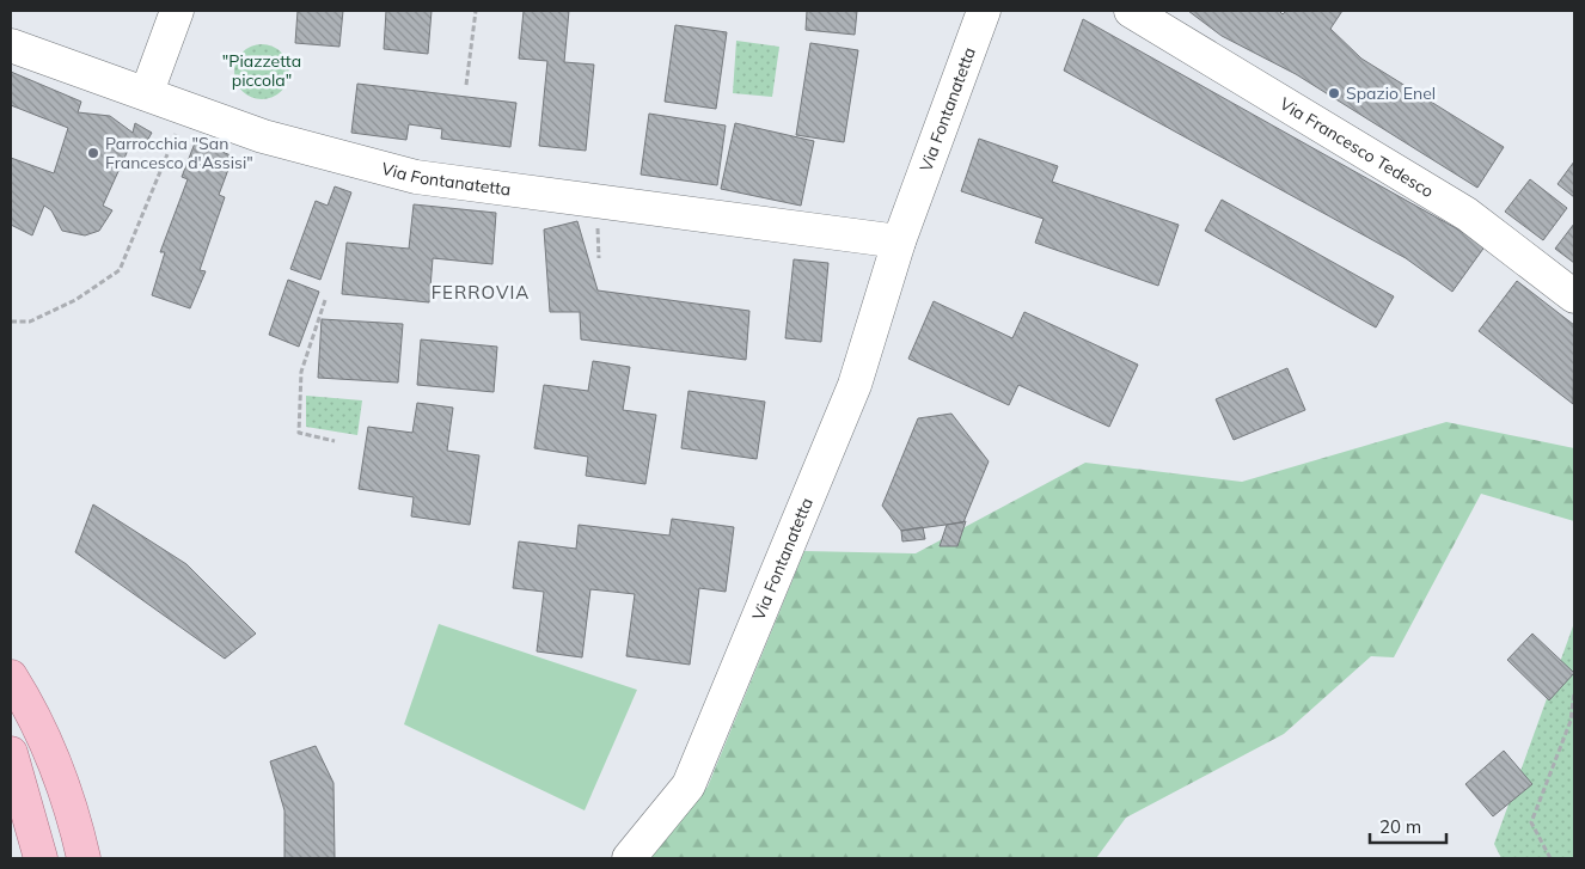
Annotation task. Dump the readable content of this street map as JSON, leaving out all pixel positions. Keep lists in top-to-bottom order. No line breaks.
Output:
{"streets":{"street":["Via Fontanatetta","Via Francesco Tedesco"]},"districts":["FERROVIA"],"parks":["\"Piazzetta piccola\""],"places":["Spazio Enel","Parrocchia \"San Francesco d'Assisi\""],"scale_bar":"20 m"}
